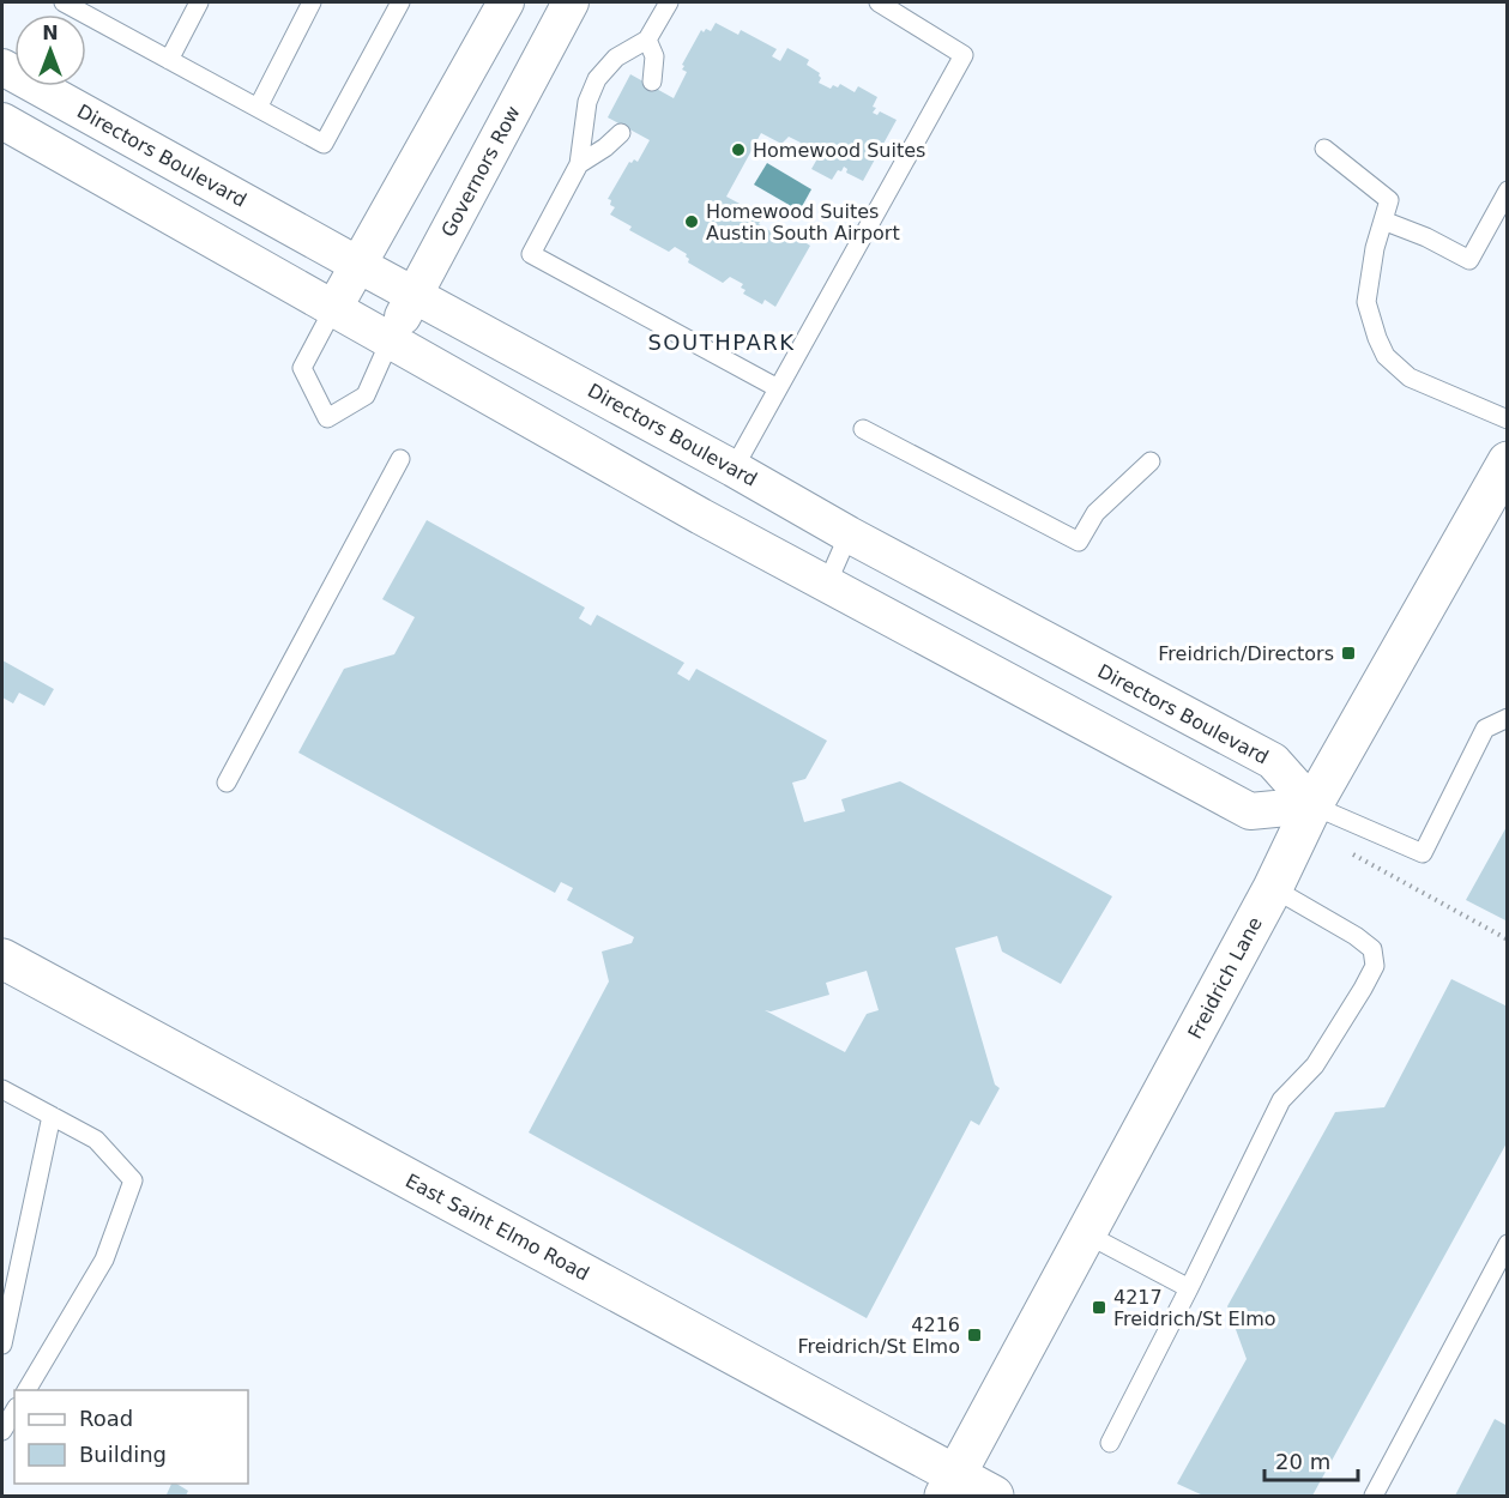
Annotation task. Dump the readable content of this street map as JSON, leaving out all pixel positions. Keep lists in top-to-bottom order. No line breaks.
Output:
{"streets":{"street":["Directors Boulevard","Governors Row","Freidrich Lane","East Saint Elmo Road"]},"crossings":[["Directors Boulevard","Governors Row"],["Directors Boulevard","Freidrich Lane"],["Freidrich Lane","East Saint Elmo Road"]],"districts":["SOUTHPARK"],"places":{"other":["Homewood Suites","Homewood Suites Austin South Airport"],"transit":["Freidrich/Directors","4217 Freidrich/St Elmo","4216 Freidrich/St Elmo"]},"legend":["Road","Building"],"scale_bar":"20 m","north":"top"}
